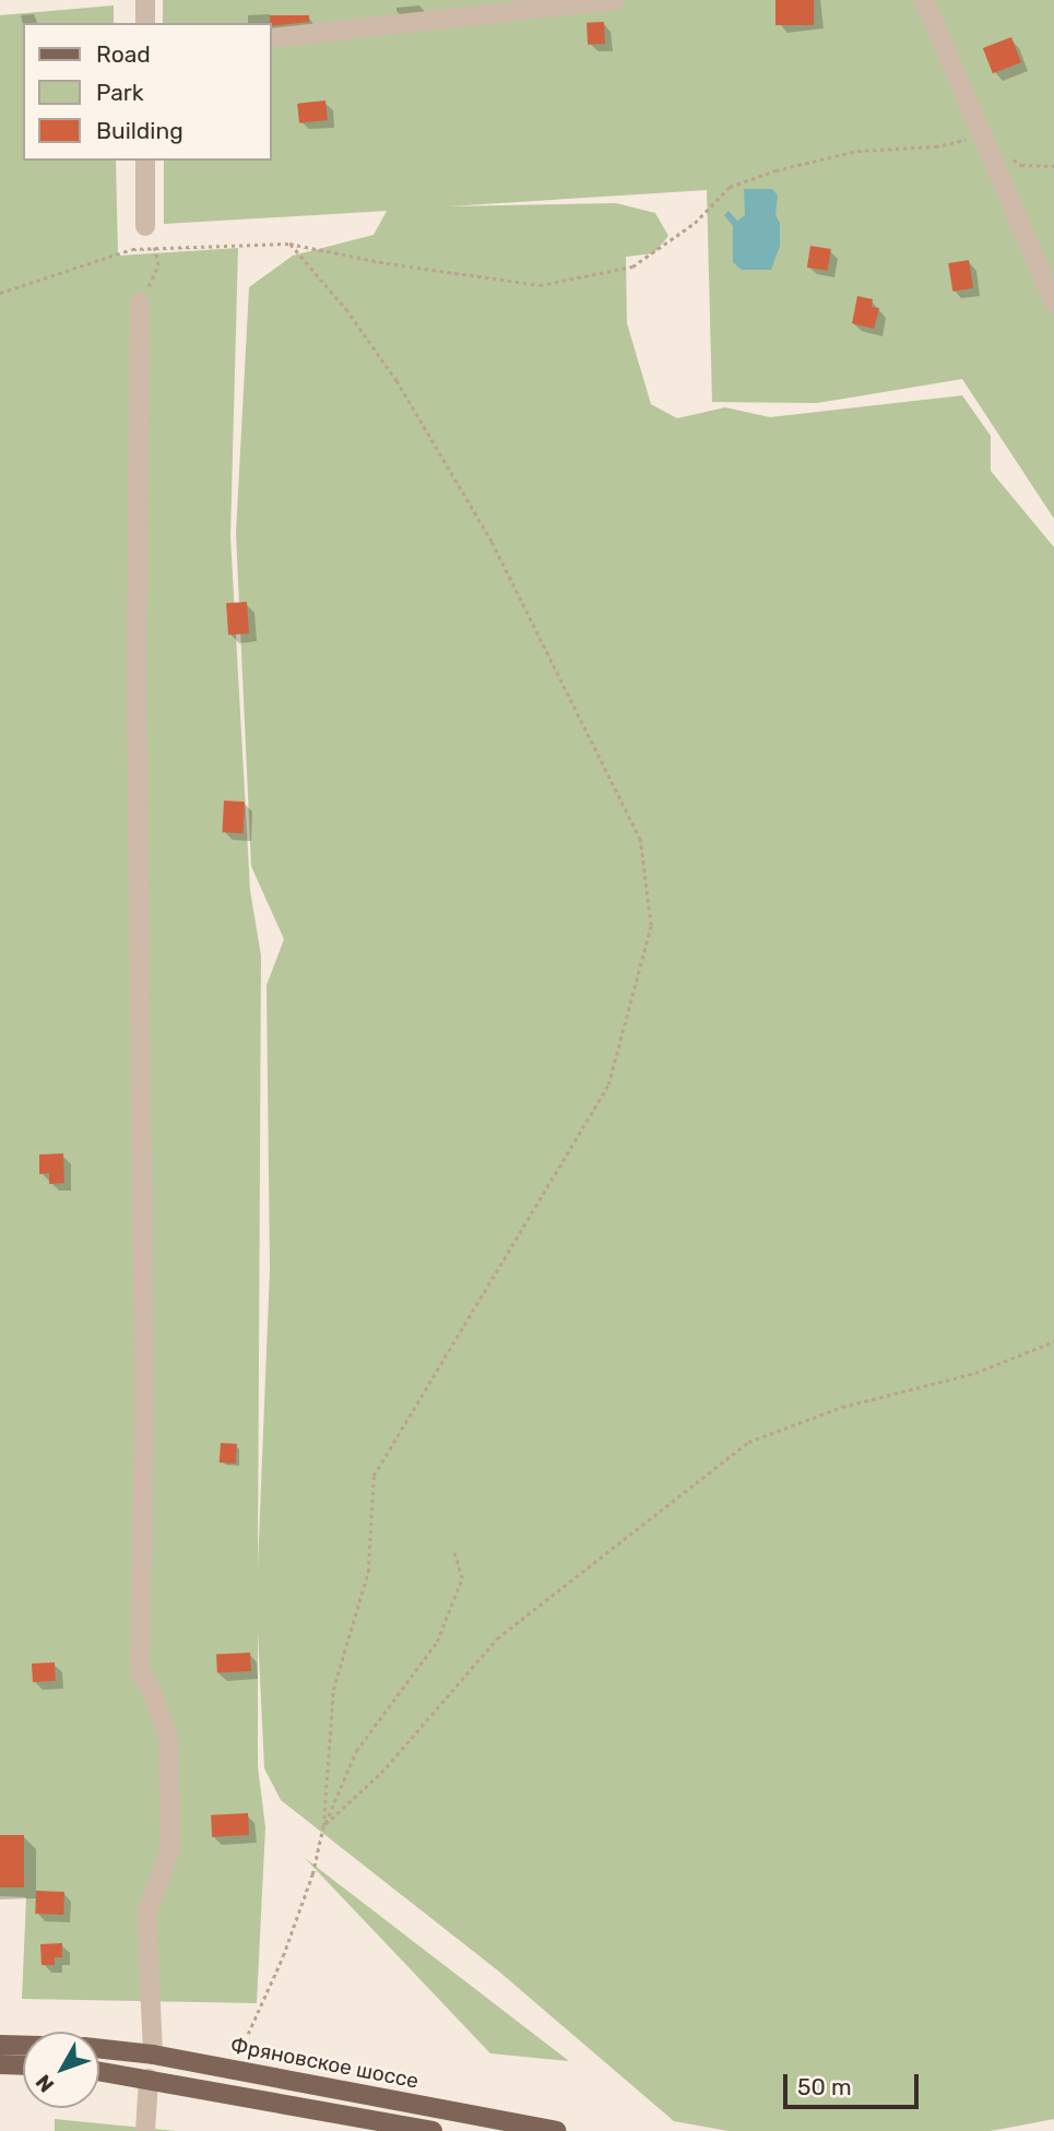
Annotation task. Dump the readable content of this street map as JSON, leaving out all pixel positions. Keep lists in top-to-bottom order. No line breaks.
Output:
{"streets":{"main road":["Фряновское шоссе"]},"legend":["Road","Park","Building"],"scale_bar":"50 m","north":"bottom left"}
